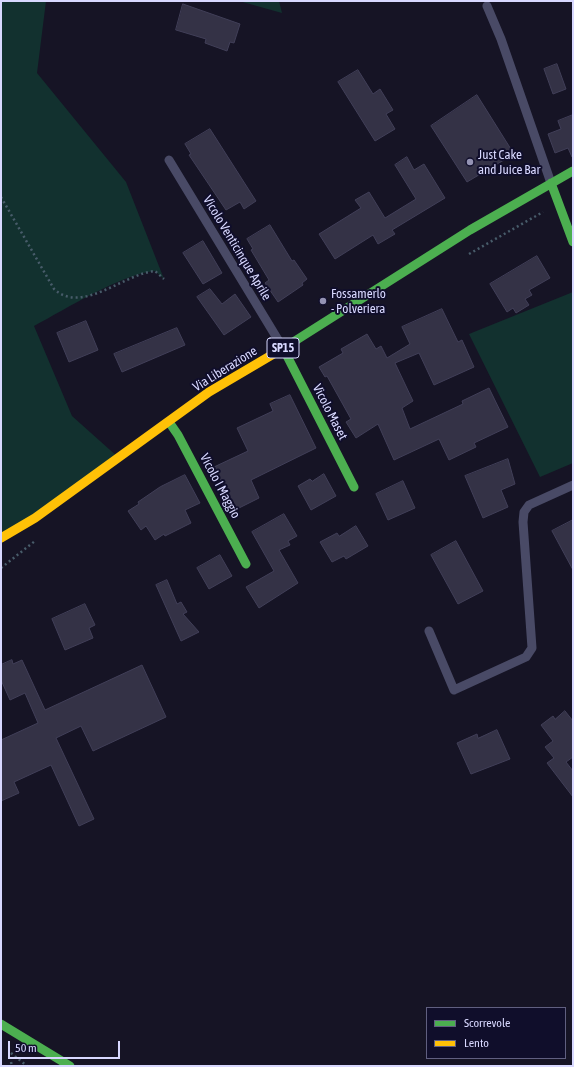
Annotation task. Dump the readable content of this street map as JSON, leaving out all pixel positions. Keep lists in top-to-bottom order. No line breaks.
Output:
{"streets":{"main road":["SP15","Via Liberazione","Vicolo Maset","Vicolo I Maggio"],"lane":["Vicolo Venticinque Aprile"]},"crossings":[["Vicolo Venticinque Aprile","Via Liberazione"],["Vicolo Venticinque Aprile","Vicolo Maset"],["Via Liberazione","Vicolo Maset"],["Via Liberazione","Vicolo I Maggio"]],"places":["Just Cake and Juice Bar","Fossamerlo - Polveriera"],"legend":["Scorrevole","Lento"],"scale_bar":"50 m"}
